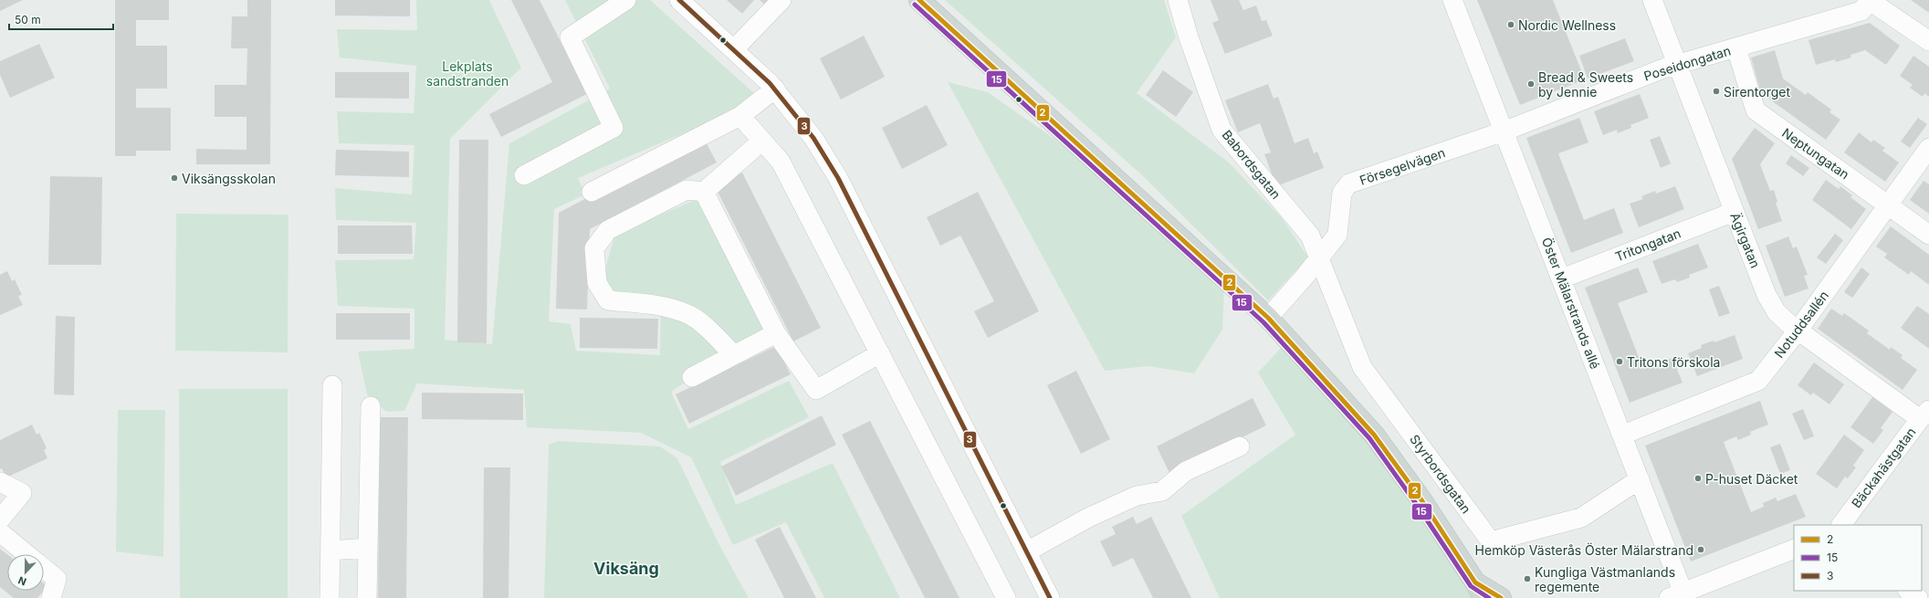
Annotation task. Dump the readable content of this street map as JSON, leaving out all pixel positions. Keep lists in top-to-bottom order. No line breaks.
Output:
{"streets":{"street":["Poseidongatan","Neptungatan","Babordsgatan","Försegelvägen","Ägirgatan","Tritongatan","Öster Mälarstrands allé","Notuddsallén","Bäckahästgatan","Styrbordsgatan"]},"crossings":[["Poseidongatan","Neptungatan"],["Poseidongatan","Försegelvägen"],["Poseidongatan","Ägirgatan"],["Poseidongatan","Öster Mälarstrands allé"],["Neptungatan","Notuddsallén"],["Babordsgatan","Försegelvägen"],["Babordsgatan","Styrbordsgatan"],["Försegelvägen","Öster Mälarstrands allé"],["Försegelvägen","Styrbordsgatan"],["Ägirgatan","Tritongatan"],["Ägirgatan","Notuddsallén"],["Ägirgatan","Bäckahästgatan"],["Tritongatan","Öster Mälarstrands allé"],["Öster Mälarstrands allé","Notuddsallén"],["Öster Mälarstrands allé","Styrbordsgatan"]],"districts":["Viksäng"],"parks":["Lekplats sandstranden"],"places":["Nordic Wellness","Bread & Sweets by Jennie","Sirentorget","Viksängsskolan","Tritons förskola","P-huset Däcket","Hemköp Västerås Öster Mälarstrand","Kungliga Västmanlands regemente"],"lines":["transit line 2","transit line 3","transit line 15"],"legend":["2","15","3"],"scale_bar":"50 m","north":"bottom"}
